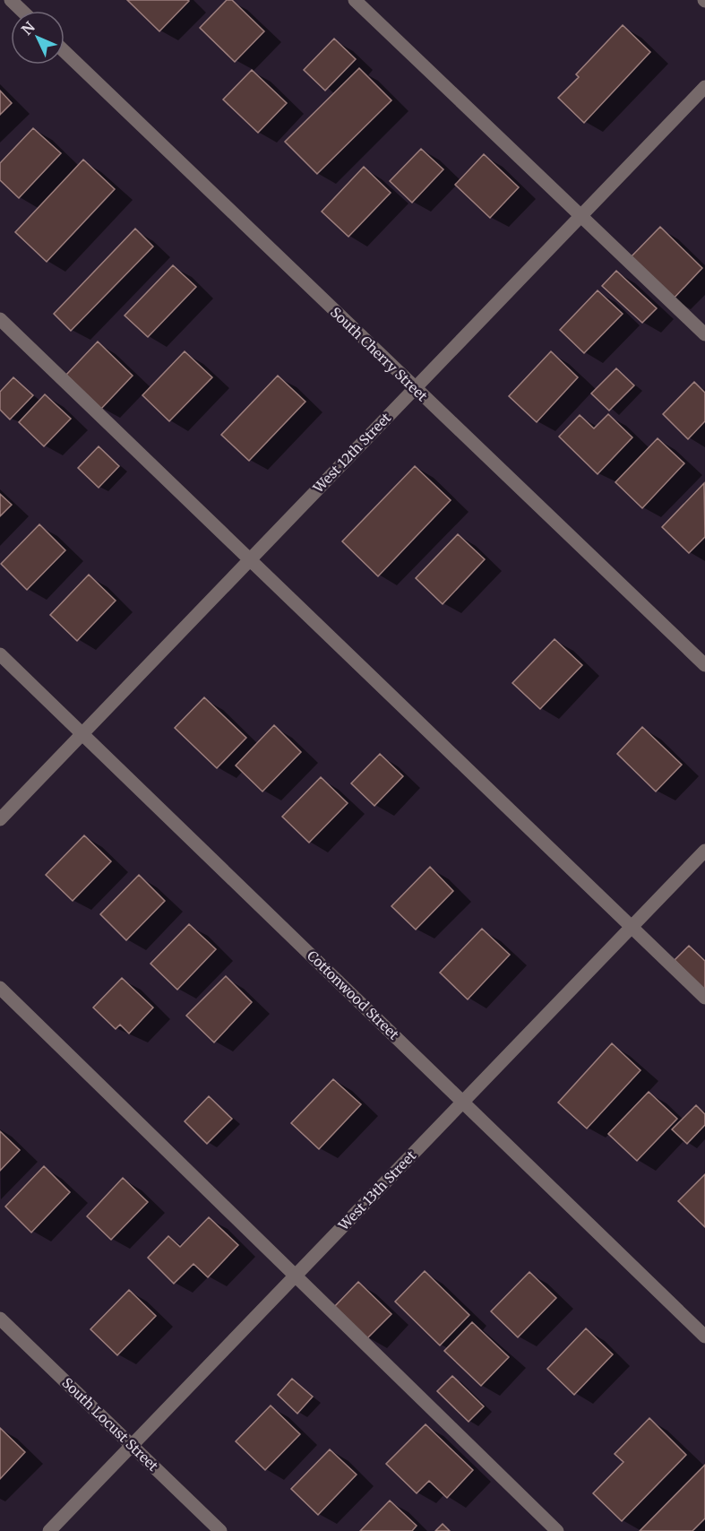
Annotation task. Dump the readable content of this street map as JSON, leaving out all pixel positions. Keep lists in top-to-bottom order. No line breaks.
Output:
{"streets":{"street":["South Cherry Street","West 12th Street","Cottonwood Street","West 13th Street","South Locust Street"]},"crossings":[["South Cherry Street","West 12th Street"],["West 12th Street","Cottonwood Street"],["Cottonwood Street","West 13th Street"],["West 13th Street","South Locust Street"]],"north":"top left"}
